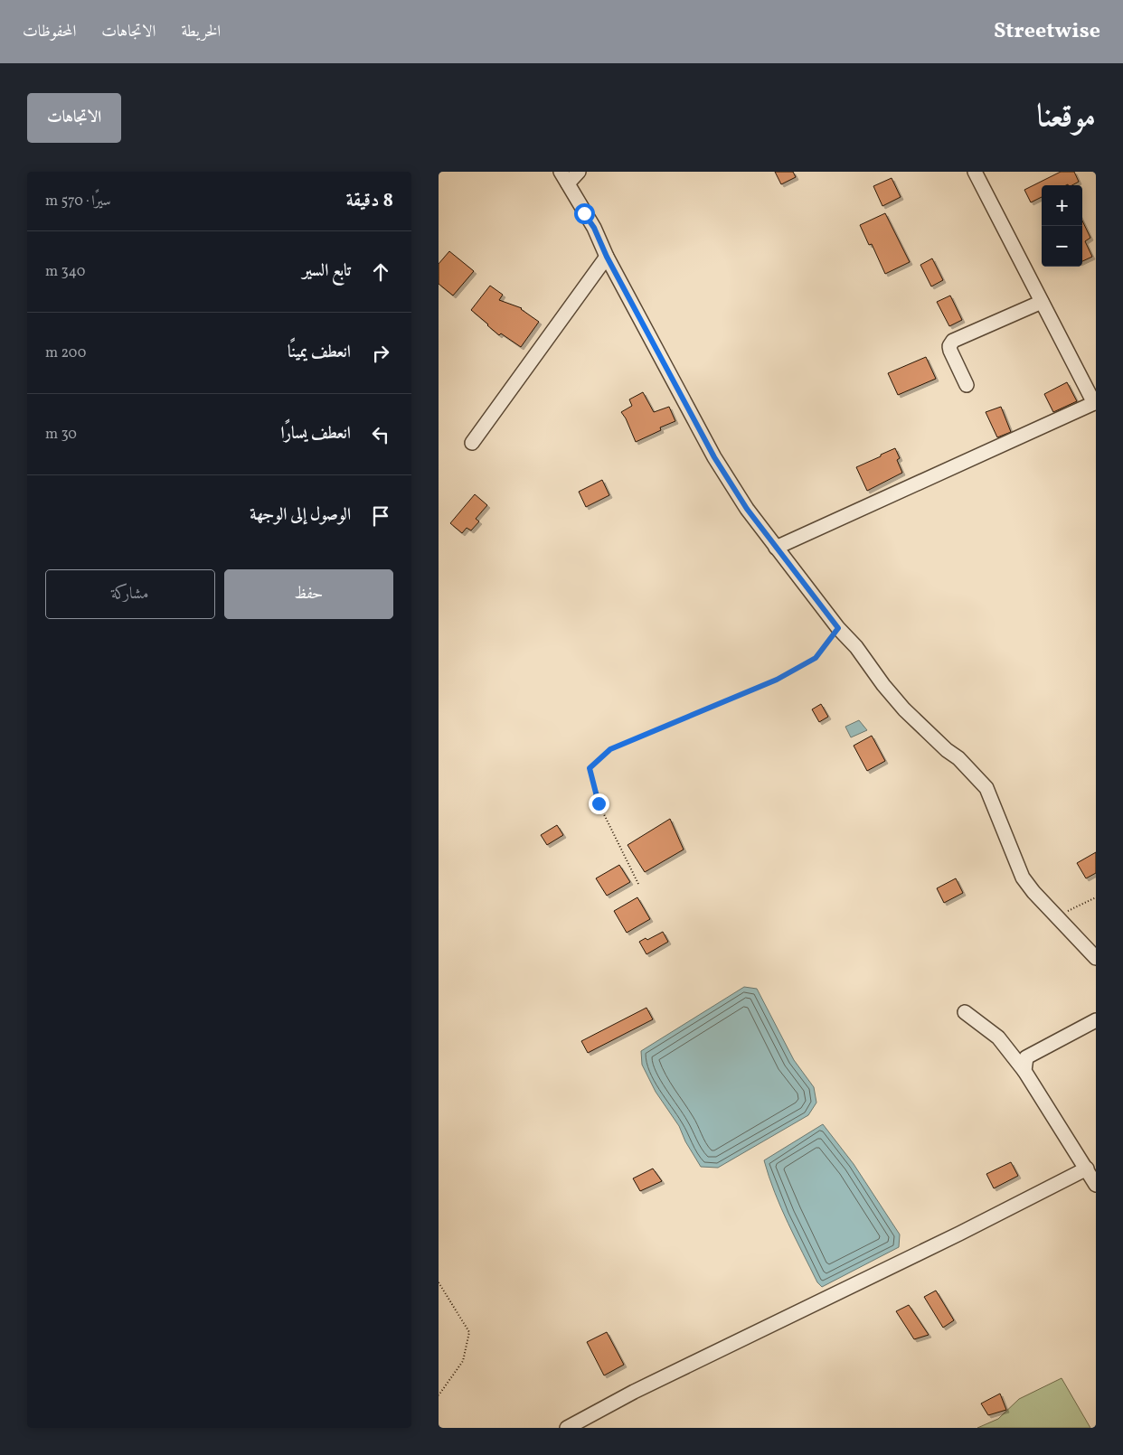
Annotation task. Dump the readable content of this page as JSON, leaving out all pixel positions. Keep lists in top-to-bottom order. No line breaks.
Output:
{"page":{"header":"Streetwise","nav":["الخريطة","الاتجاهات","المحفوظات"],"title":"موقعنا","buttons":["الاتجاهات",["حفظ","مشاركة"]],"heading":["8 دقيقة","سيرًا · 570 m"],"map_buttons":["+","−"],"list":[["تابع السير","340 m"],["انعطف يمينًا","200 m"],["انعطف يسارًا","30 m"],"الوصول إلى الوجهة"]}}
